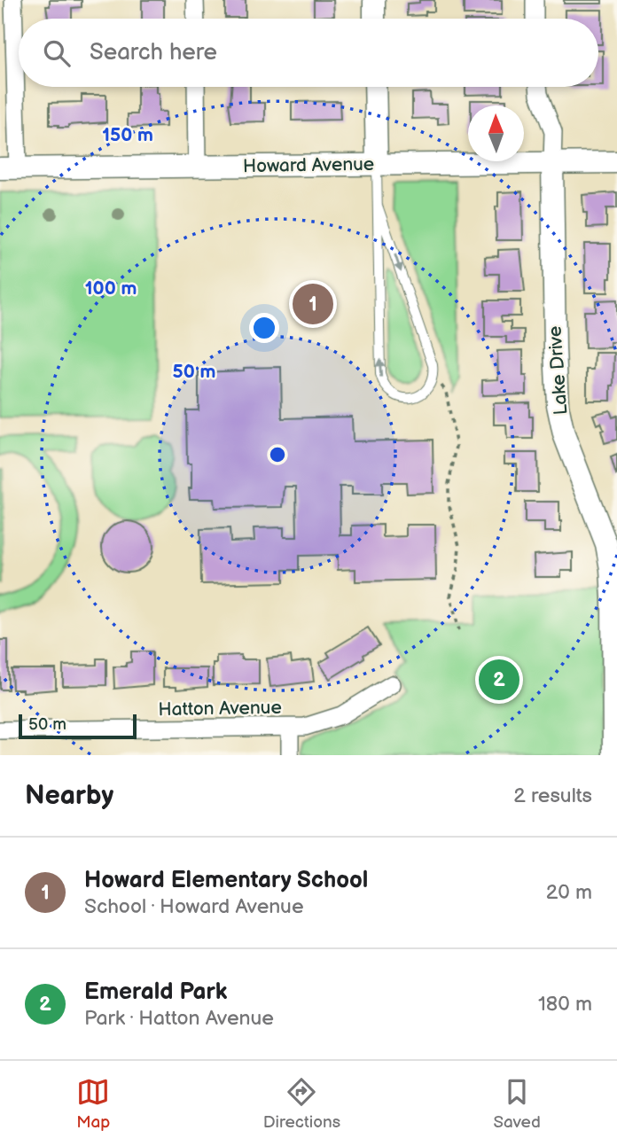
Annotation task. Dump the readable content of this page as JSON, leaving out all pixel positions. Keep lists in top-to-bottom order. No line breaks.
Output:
{"streets":{"street":["Howard Avenue","Lake Drive","Hatton Avenue"]},"crossings":[["Howard Avenue","Lake Drive"]],"scale_bar":"50 m","north":"top","page":{"search":"Search here","pins":["1","2"],"scale":"50 m","heading":["Nearby","2 results"],"list":[{"mark":"1","name":"Howard Elementary School","note":"School · Howard Avenue","value":"20 m"},{"mark":"2","name":"Emerald Park","note":"Park · Hatton Avenue","value":"180 m"}],"nav":["Map","Directions","Saved"]},"rings":["150 m","100 m","50 m"]}
